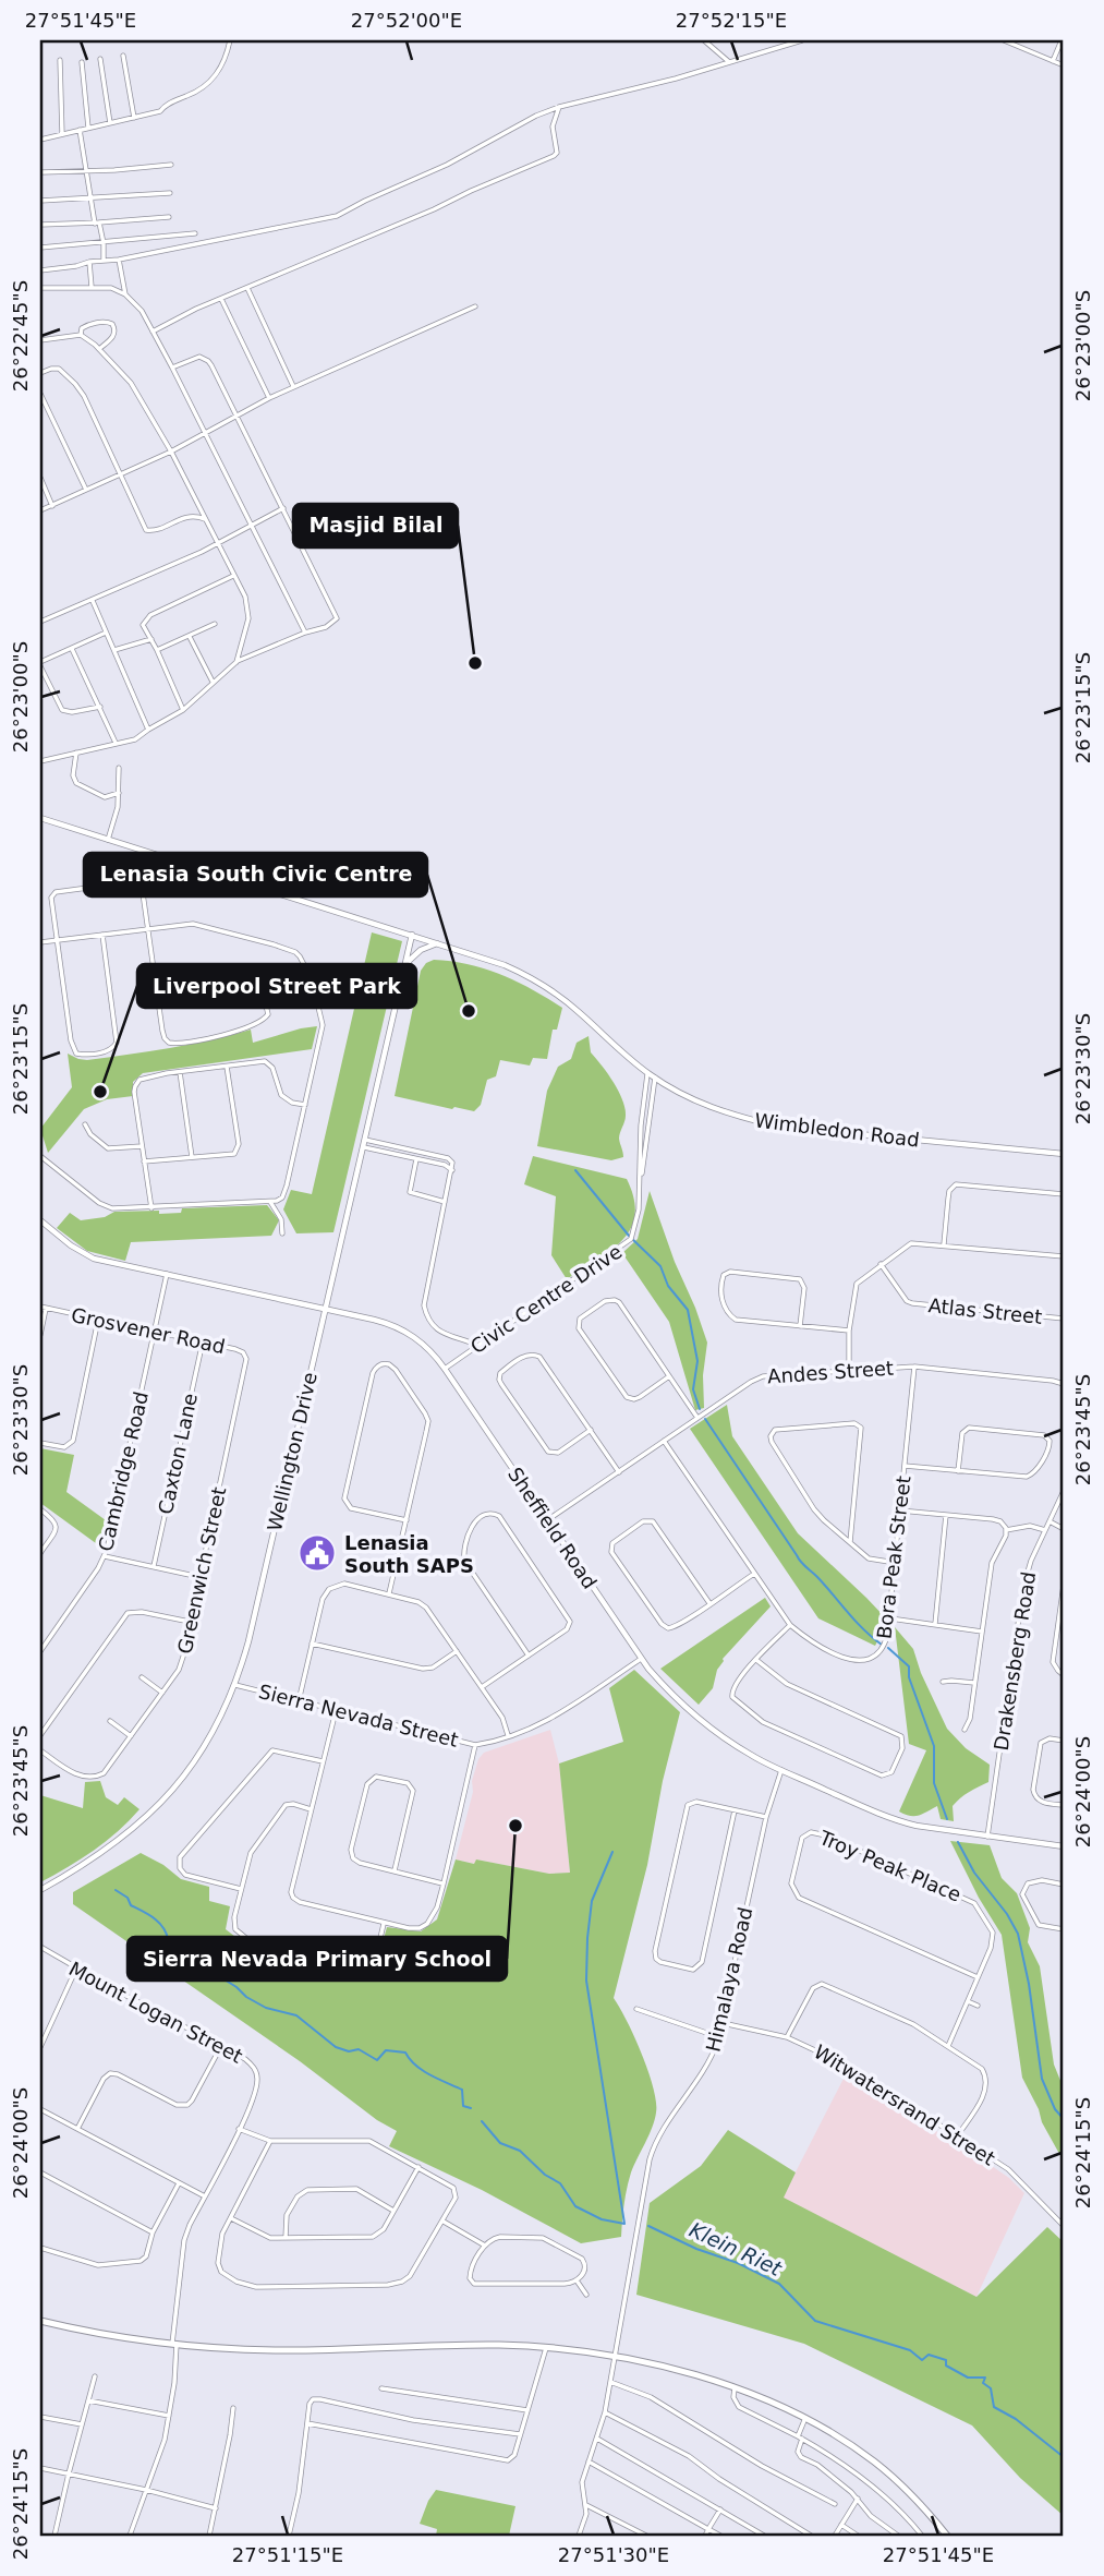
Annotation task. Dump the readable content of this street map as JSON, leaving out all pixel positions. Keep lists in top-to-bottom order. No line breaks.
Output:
{"streets":{"street":["Wimbledon Road","Civic Centre Drive","Atlas Street","Grosvener Road","Andes Street","Wellington Drive","Caxton Lane","Cambridge Road","Sheffield Road","Bora Peak Street","Greenwich Street","Drakensberg Road","Sierra Nevada Street","Troy Peak Place","Himalaya Road","Mount Logan Street","Witwatersrand Street"]},"crossings":[["Wimbledon Road","Civic Centre Drive"],["Wimbledon Road","Wellington Drive"],["Civic Centre Drive","Sheffield Road"],["Grosvener Road","Caxton Lane"],["Grosvener Road","Cambridge Road"],["Grosvener Road","Greenwich Street"],["Andes Street","Sheffield Road"],["Andes Street","Bora Peak Street"],["Wellington Drive","Sheffield Road"],["Wellington Drive","Sierra Nevada Street"],["Cambridge Road","Sheffield Road"],["Sheffield Road","Drakensberg Road"],["Sheffield Road","Sierra Nevada Street"],["Sheffield Road","Himalaya Road"],["Himalaya Road","Witwatersrand Street"]],"water":["Klein Riet"],"places":{"other":["Masjid Bilal","Lenasia South Civic Centre","Liverpool Street Park","Sierra Nevada Primary School"],"public building":["Lenasia South SAPS"]},"coordinates":["27°51'45\"E","27°52'00\"E","27°52'15\"E","26°22'45\"S","26°23'00\"S","26°23'15\"S","26°23'30\"S","26°23'45\"S","26°24'00\"S","26°24'15\"S","27°51'15\"E","27°51'30\"E"]}
